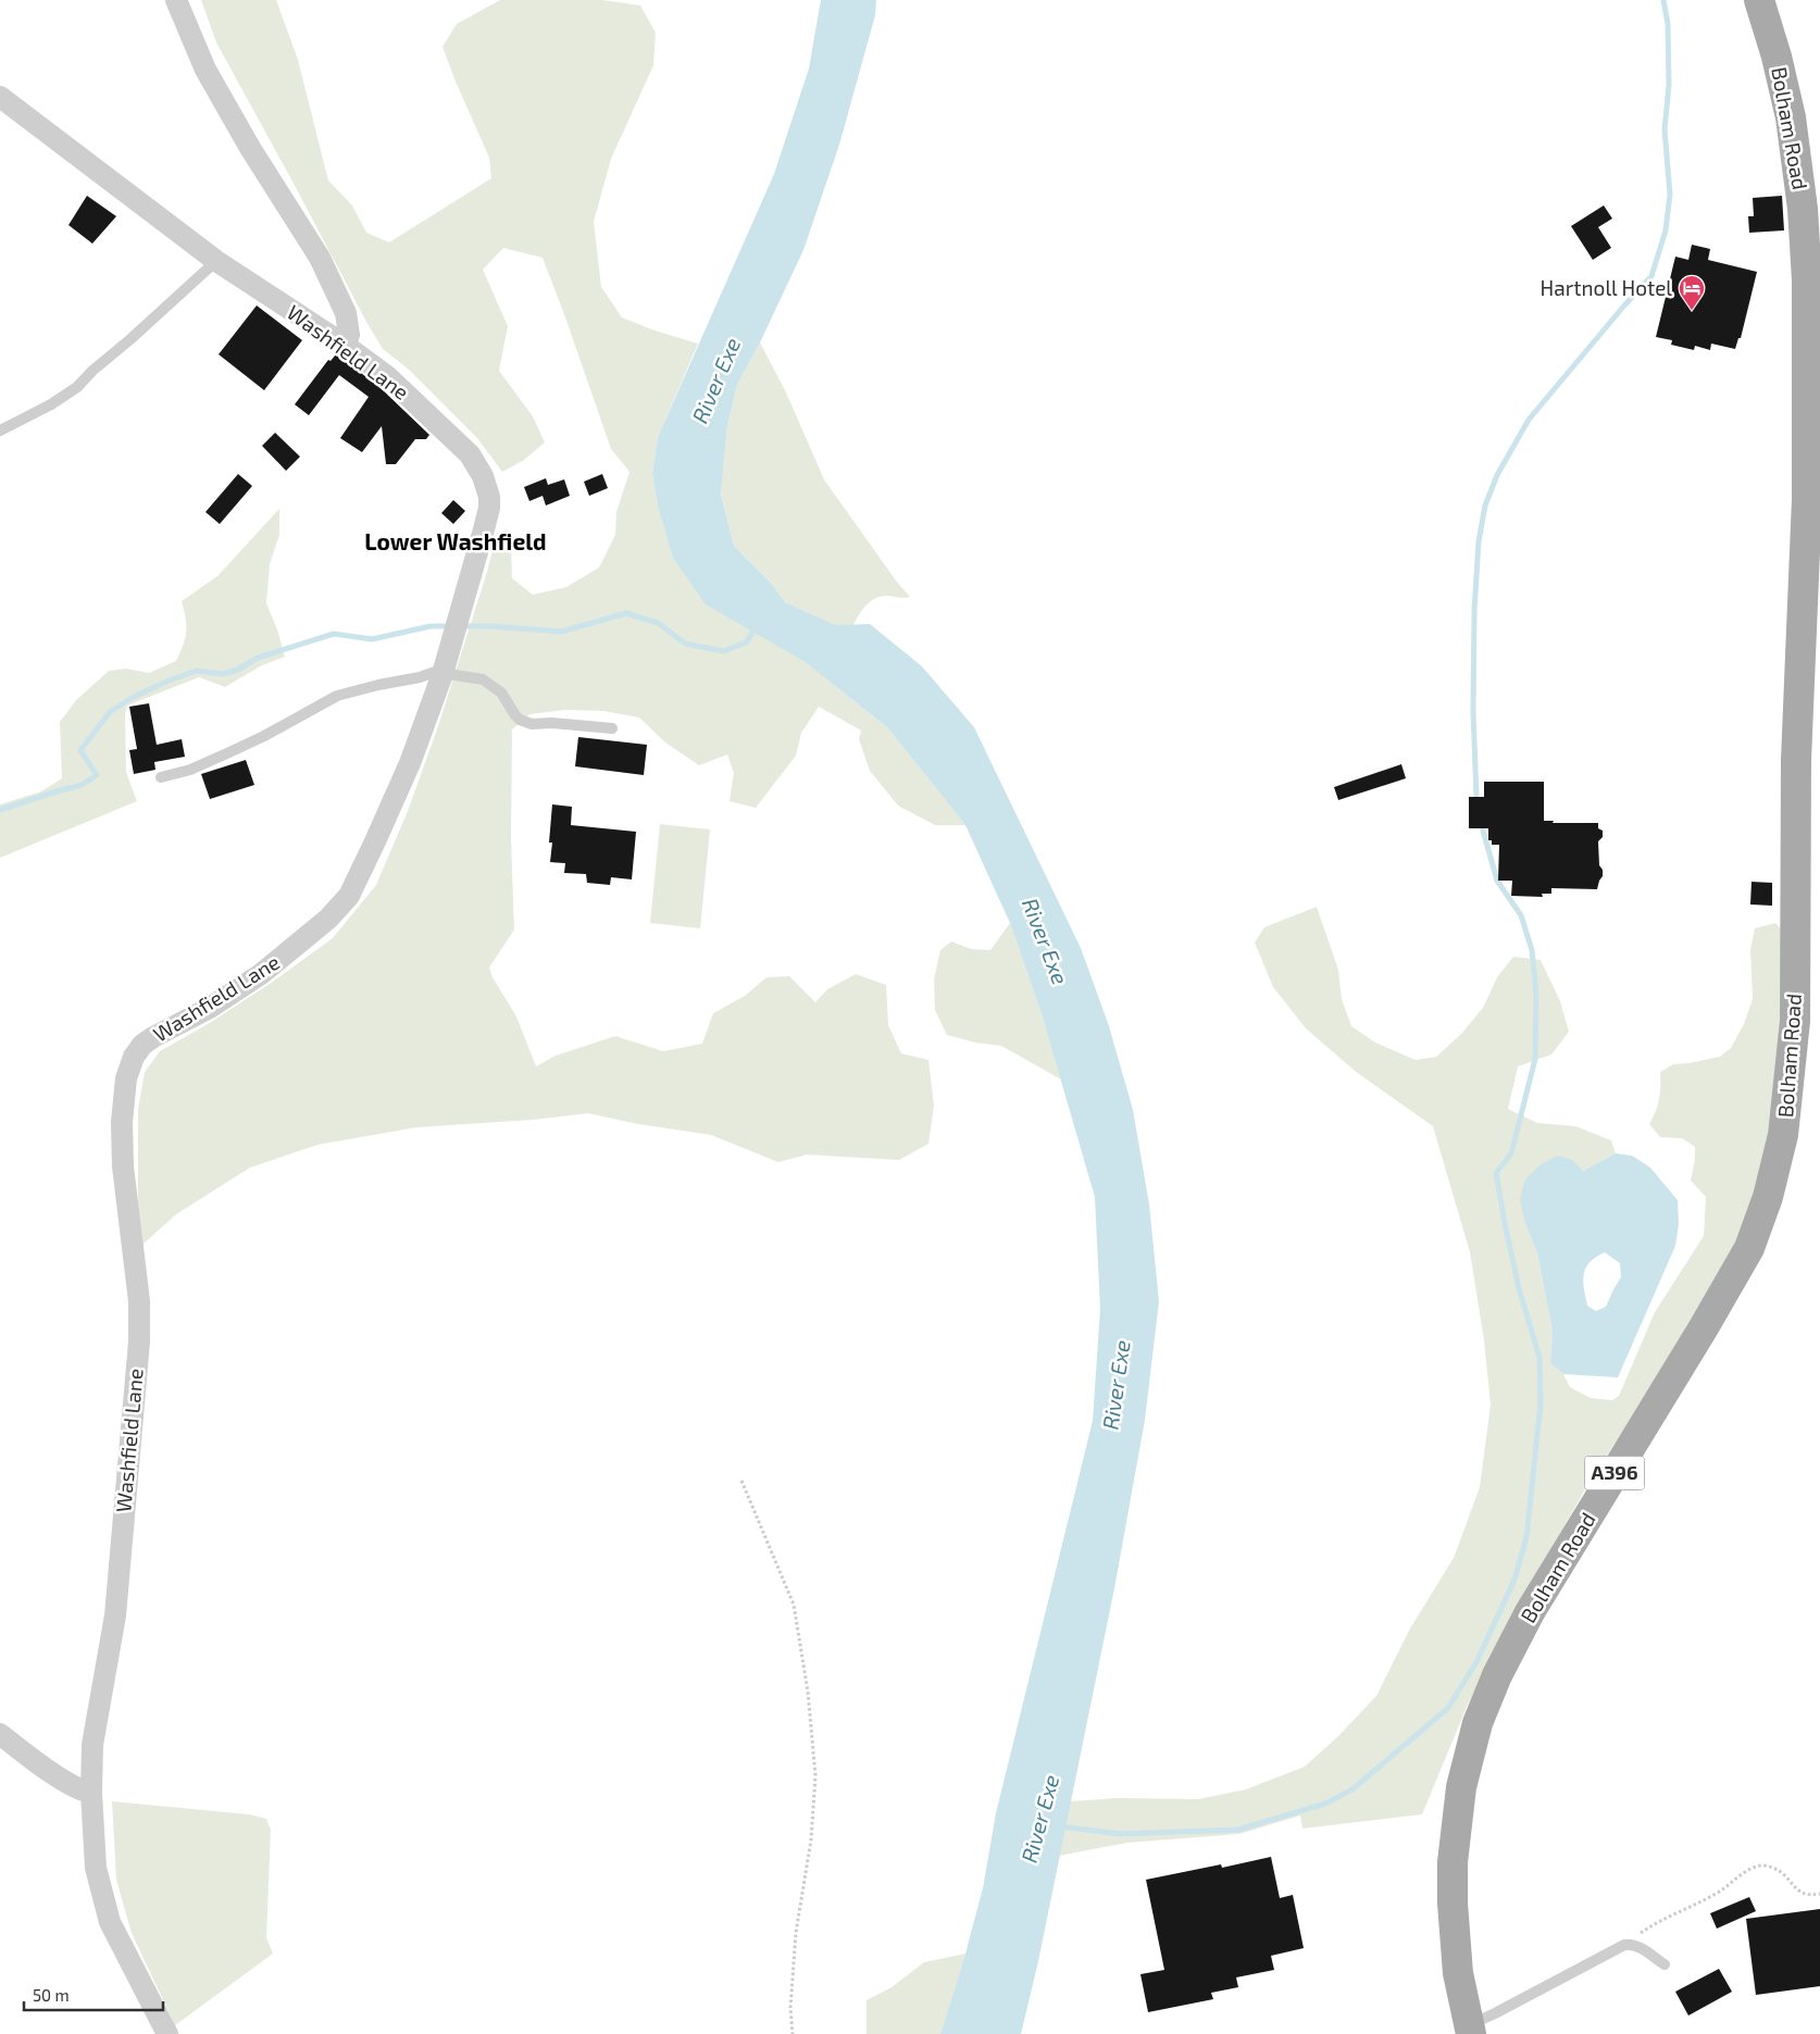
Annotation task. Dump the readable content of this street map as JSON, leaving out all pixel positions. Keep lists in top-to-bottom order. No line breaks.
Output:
{"streets":{"main road":["Bolham Road","A396"],"street":["Washfield Lane"]},"districts":["Lower Washfield"],"water":["River Exe"],"places":{"hotel":["Hartnoll Hotel"]},"scale_bar":"50 m"}
